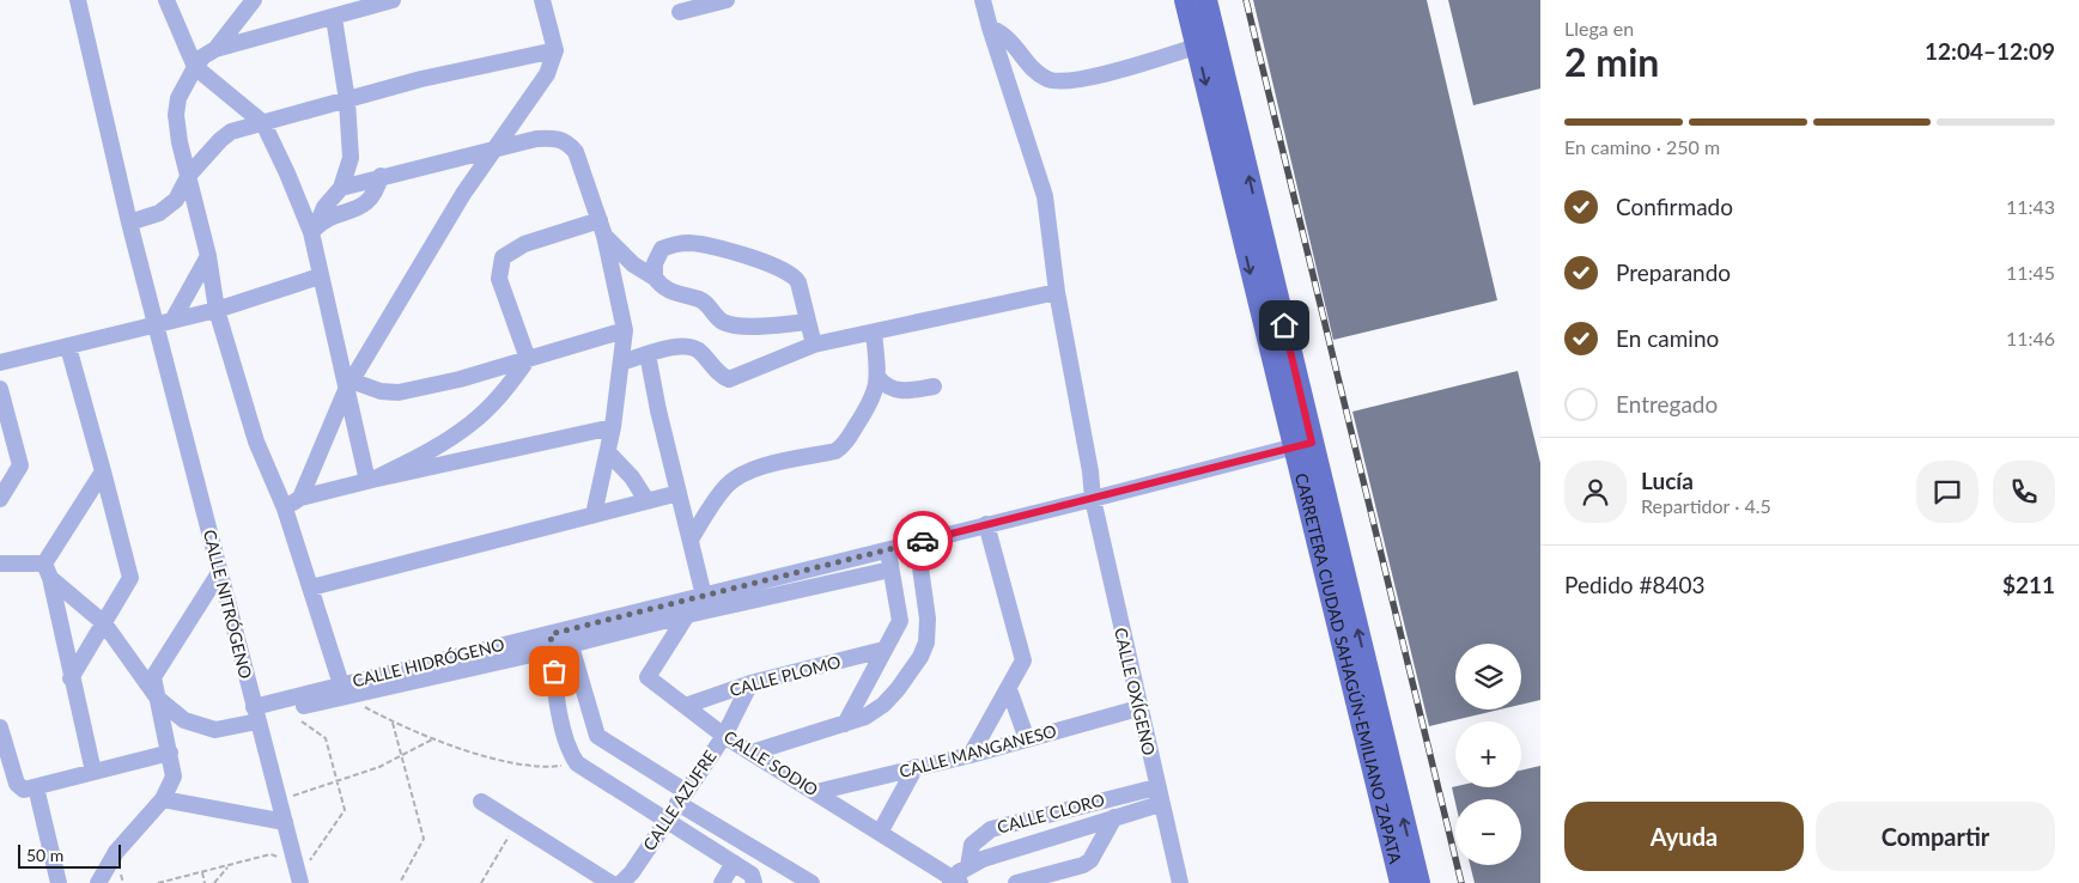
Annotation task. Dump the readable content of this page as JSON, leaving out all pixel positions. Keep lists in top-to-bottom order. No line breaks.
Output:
{"streets":{"main road":["CARRETERA CIUDAD SAHAGÚN-EMILIANO ZAPATA"],"street":["CALLE NITRÓGENO","CALLE HIDRÓGENO","CALLE PLOMO","CALLE OXÍGENO","CALLE MANGANESO","CALLE SODIO","CALLE AZUFRE","CALLE CLORO"]},"crossings":[["CALLE NITRÓGENO","CALLE HIDRÓGENO"],["CALLE HIDRÓGENO","CARRETERA CIUDAD SAHAGÚN-EMILIANO ZAPATA"],["CALLE HIDRÓGENO","CALLE OXÍGENO"],["CALLE PLOMO","CALLE SODIO"],["CALLE PLOMO","CALLE AZUFRE"],["CALLE OXÍGENO","CALLE MANGANESO"],["CALLE OXÍGENO","CALLE CLORO"],["CALLE MANGANESO","CALLE SODIO"],["CALLE SODIO","CALLE AZUFRE"]],"scale_bar":"50 m","page":{"heading":["2 min","Llega en","12:04–12:09"],"panel":["Lucía","Repartidor · 4.5","Pedido #8403","$211"],"bar":"En camino · 250 m","list":[["Confirmado","11:43"],["Preparando","11:45"],["En camino","11:46"],"Entregado"],"map_buttons":["+","−"],"buttons":["Ayuda","Compartir"],"scale":"50 m"}}
